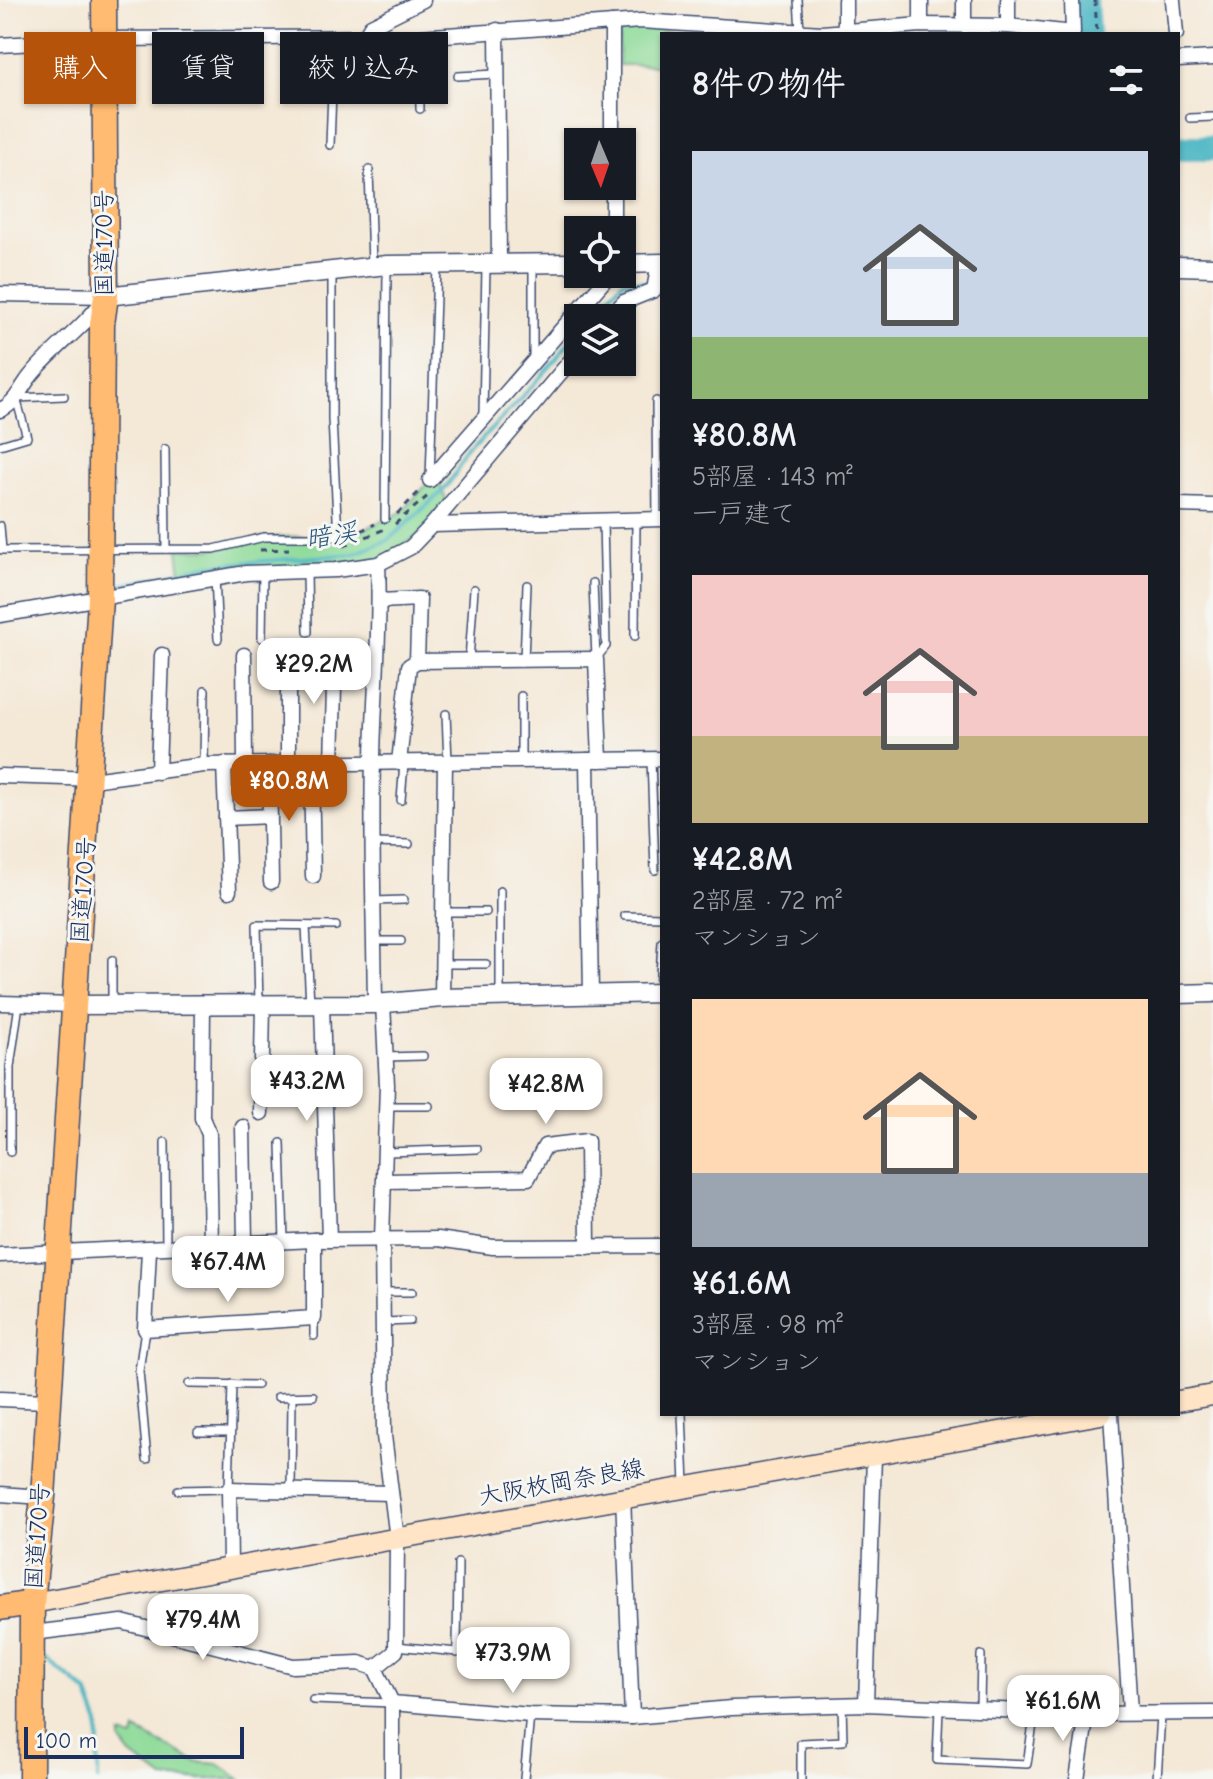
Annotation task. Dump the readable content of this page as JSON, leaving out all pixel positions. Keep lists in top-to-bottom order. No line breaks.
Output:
{"streets":{"highway":["国道170号"],"main road":["大阪枚岡奈良線"]},"crossings":[["国道170号","大阪枚岡奈良線"]],"water":["暗渓"],"scale_bar":"100 m","north":"bottom","page":{"chip":["購入","賃貸","絞り込み"],"heading":"8件の物件","list":[{"name":"¥80.8M","note":"5部屋 · 143 m² · 一戸建て"},{"name":"¥42.8M","note":"2部屋 · 72 m² · マンション"},{"name":"¥61.6M","note":"3部屋 · 98 m² · マンション"}],"price":["¥29.2M","¥80.8M","¥43.2M","¥42.8M","¥67.4M","¥79.4M","¥73.9M","¥61.6M"],"scale":"100 m"}}
